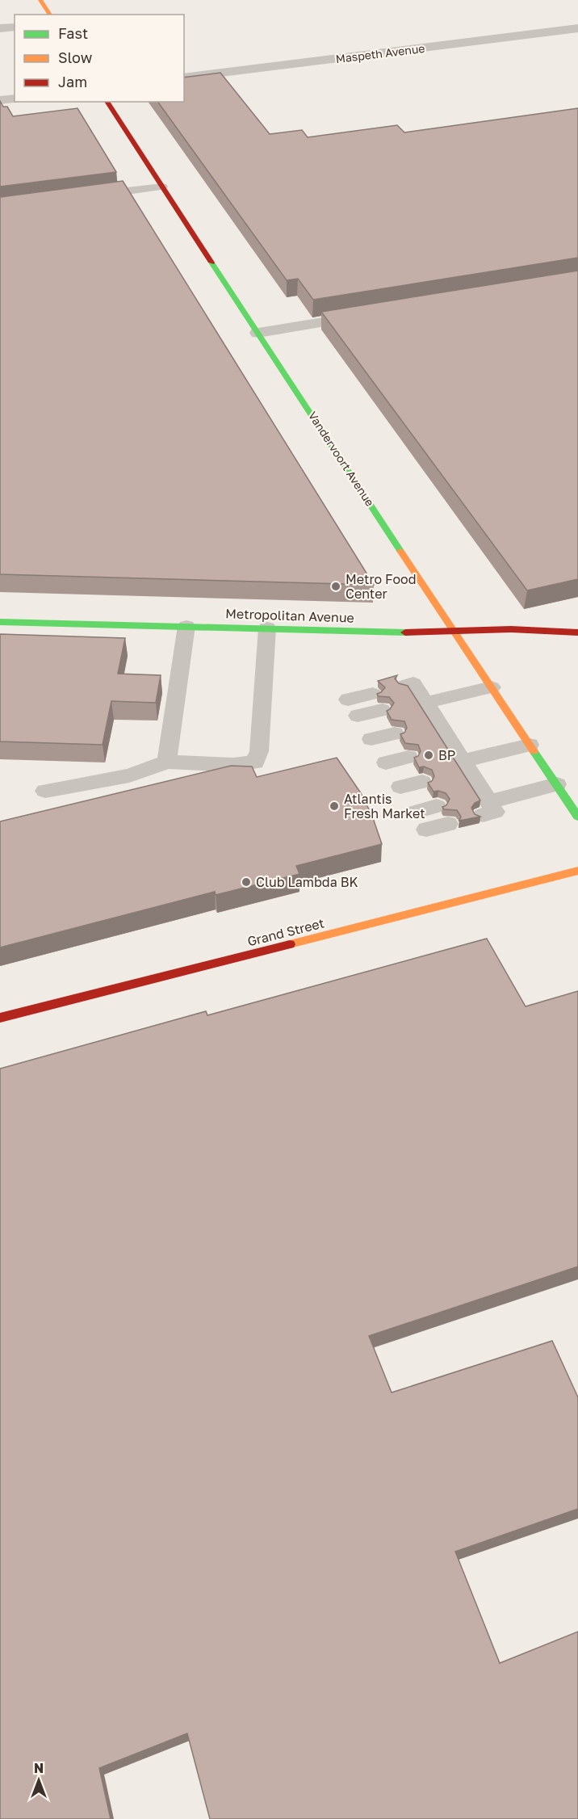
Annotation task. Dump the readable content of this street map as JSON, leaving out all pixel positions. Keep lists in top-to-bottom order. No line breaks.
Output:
{"streets":{"main road":["Vandervoort Avenue","Metropolitan Avenue","Grand Street"],"street":["Maspeth Avenue"]},"crossings":[["Vandervoort Avenue","Metropolitan Avenue"]],"places":["Metro Food Center","BP","Atlantis Fresh Market","Club Lambda BK"],"legend":["Fast","Slow","Jam"],"north":"top"}
